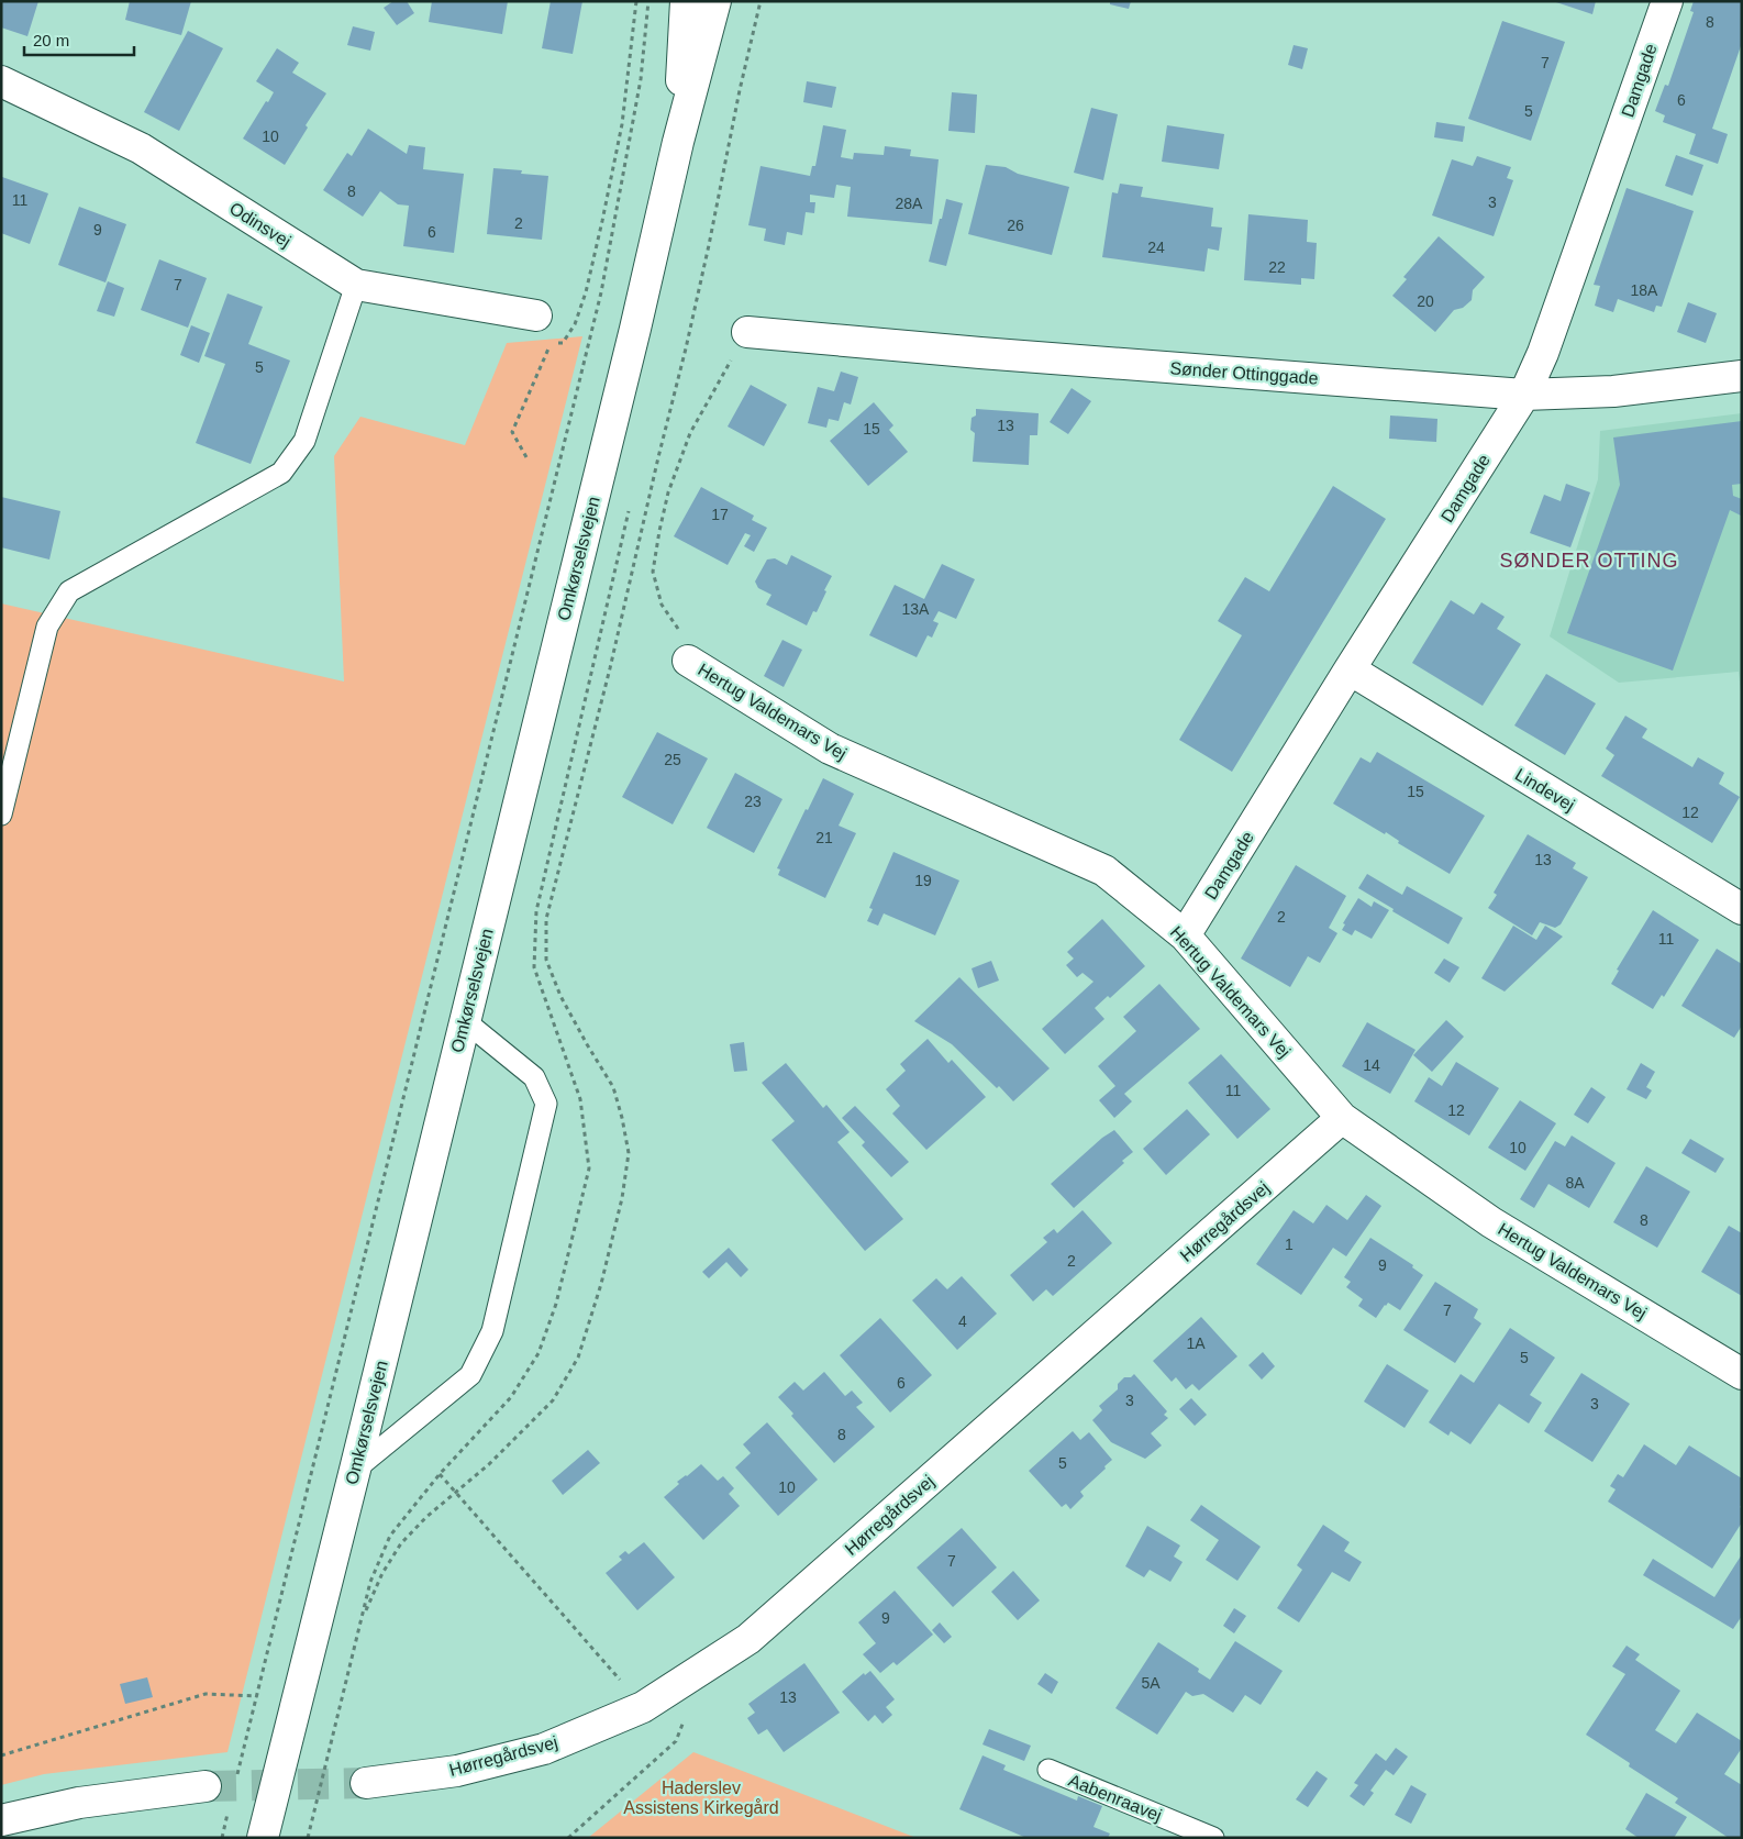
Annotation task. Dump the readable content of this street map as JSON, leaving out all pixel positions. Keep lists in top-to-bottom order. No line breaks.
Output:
{"streets":{"street":["Damgade","Odinsvej","Sønder Ottinggade","Omkørselsvejen","Hertug Valdemars Vej","Lindevej","Hørregårdsvej"],"lane":["Aabenraavej"]},"crossings":[["Damgade","Sønder Ottinggade"],["Damgade","Hertug Valdemars Vej"],["Damgade","Lindevej"],["Hertug Valdemars Vej","Hørregårdsvej"]],"districts":["SØNDER OTTING"],"parks":["Haderslev Assistens Kirkegård"],"house_numbers":["8","7","6","5","10","8","11","3","28A","2","26","9","6","24","22","7","18A","20","5","13","15","17","13A","25","15","23","12","21","13","19","2","11","14","11","12","10","8A","8","1","2","9","7","4","1A","5","6","3","3","8","5","10","7","9","5A","13"],"scale_bar":"20 m"}
